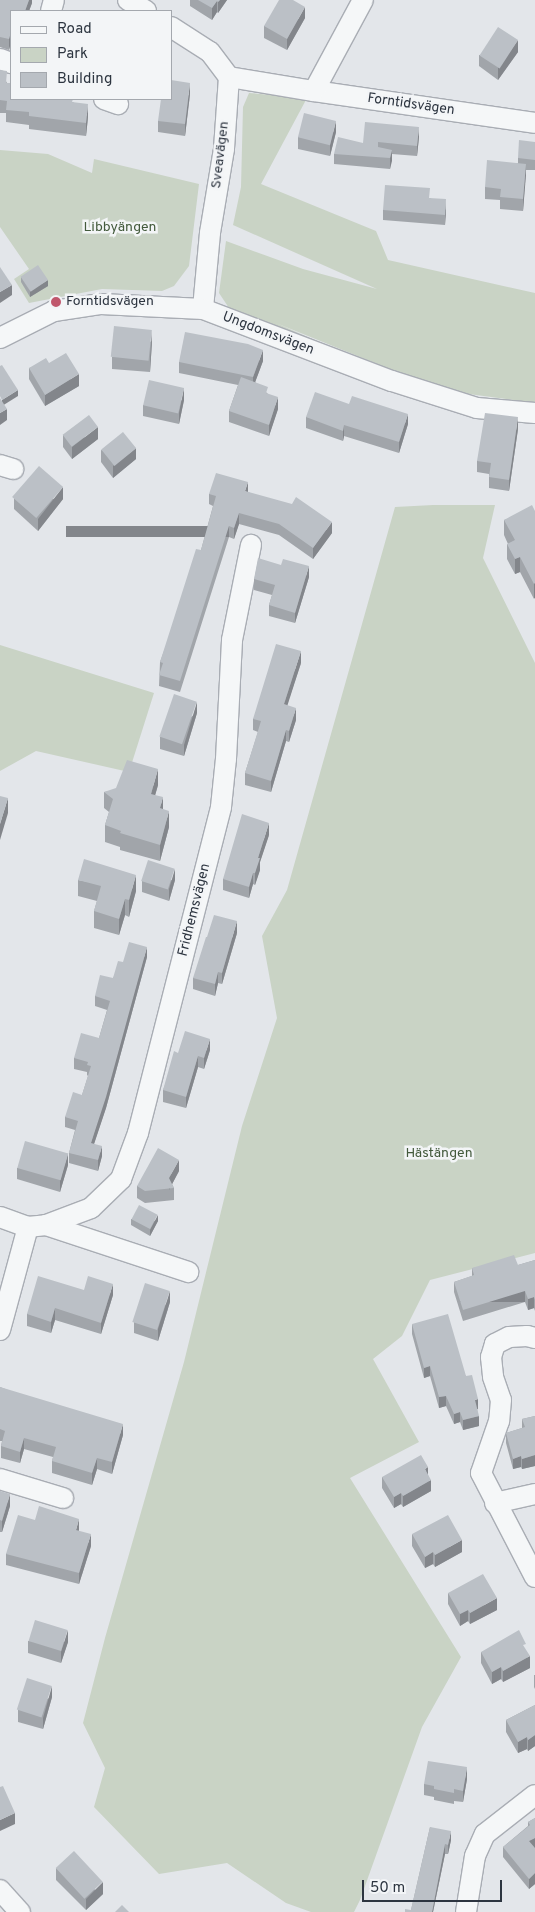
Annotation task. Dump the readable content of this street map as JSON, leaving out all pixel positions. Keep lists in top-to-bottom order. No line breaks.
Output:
{"streets":{"street":["Forntidsvägen","Sveavägen","Ungdomsvägen","Fridhemsvägen"]},"crossings":[["Forntidsvägen","Sveavägen"],["Sveavägen","Ungdomsvägen"]],"parks":["Libbyängen","Hästängen"],"places":["Forntidsvägen"],"legend":["Road","Park","Building"],"scale_bar":"50 m"}
